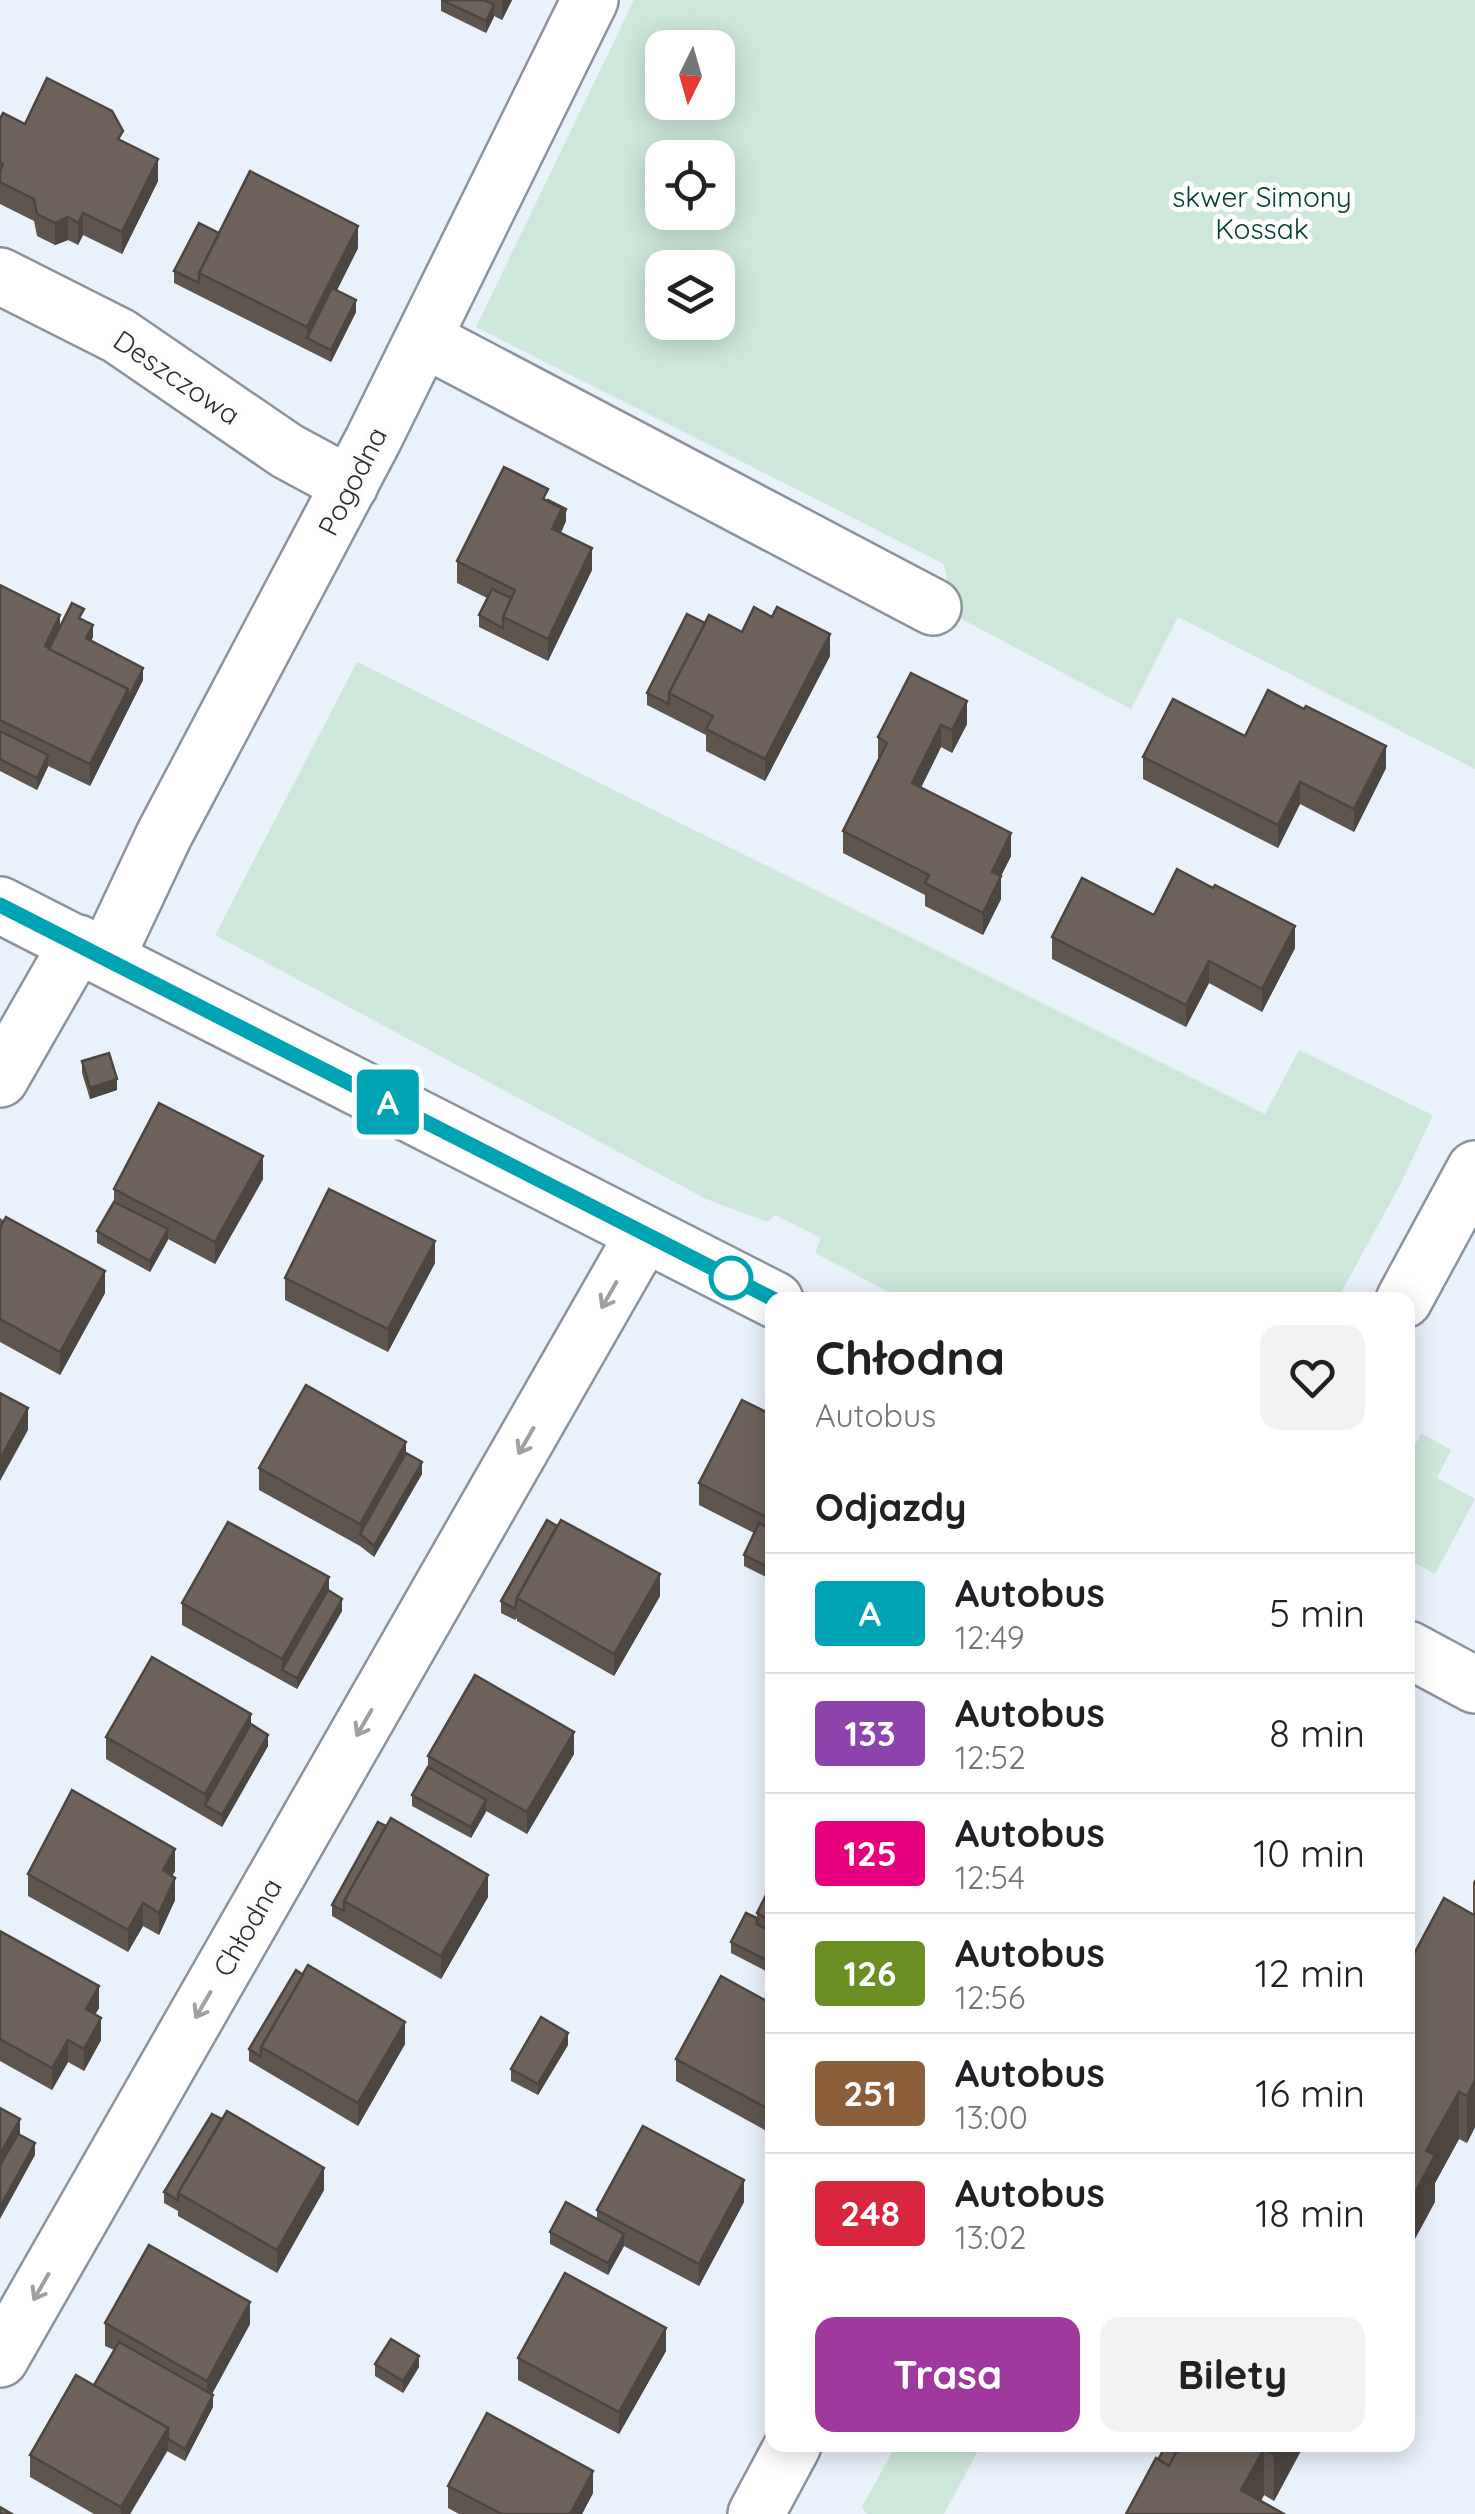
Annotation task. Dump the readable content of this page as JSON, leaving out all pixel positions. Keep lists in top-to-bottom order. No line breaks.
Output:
{"streets":{"street":["Deszczowa","Pogodna","Chłodna"]},"crossings":[["Deszczowa","Pogodna"]],"one_way":["Chłodna"],"parks":["skwer Simony Kossak"],"lines":["bus line A"],"north":"bottom","page":{"on_map":"A","heading":[["Chłodna","Autobus"],"Odjazdy"],"list":[{"mark":"A","name":"Autobus","note":"12:49","value":"5 min"},{"mark":"133","name":"Autobus","note":"12:52","value":"8 min"},{"mark":"125","name":"Autobus","note":"12:54","value":"10 min"},{"mark":"126","name":"Autobus","note":"12:56","value":"12 min"},{"mark":"251","name":"Autobus","note":"13:00","value":"16 min"},{"mark":"248","name":"Autobus","note":"13:02","value":"18 min"}],"buttons":["Trasa","Bilety"]}}
